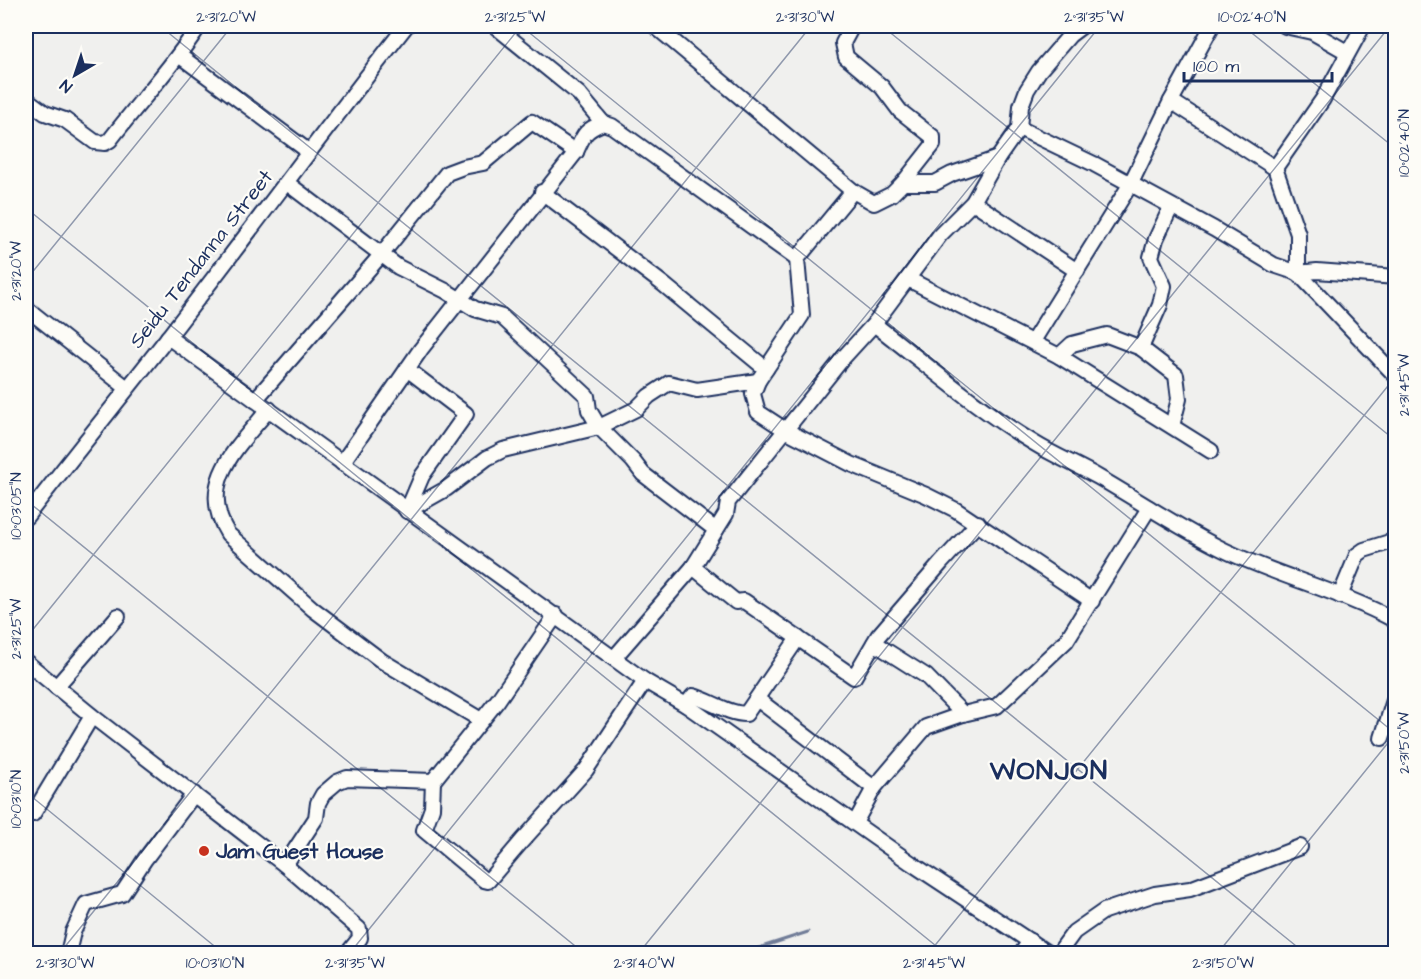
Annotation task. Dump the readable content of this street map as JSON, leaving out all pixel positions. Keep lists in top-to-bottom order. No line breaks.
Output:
{"streets":{"street":["Seidu Tendanna Street"]},"districts":["WONJON"],"places":["Jam Guest House"],"scale_bar":"100 m","north":"bottom left","coordinates":["2°31'20\"W","2°31'25\"W","2°31'30\"W","2°31'35\"W","10°02'40\"N","2°31'45\"W","10°03'05\"N","2°31'50\"W","10°03'10\"N","2°31'40\"W"]}
